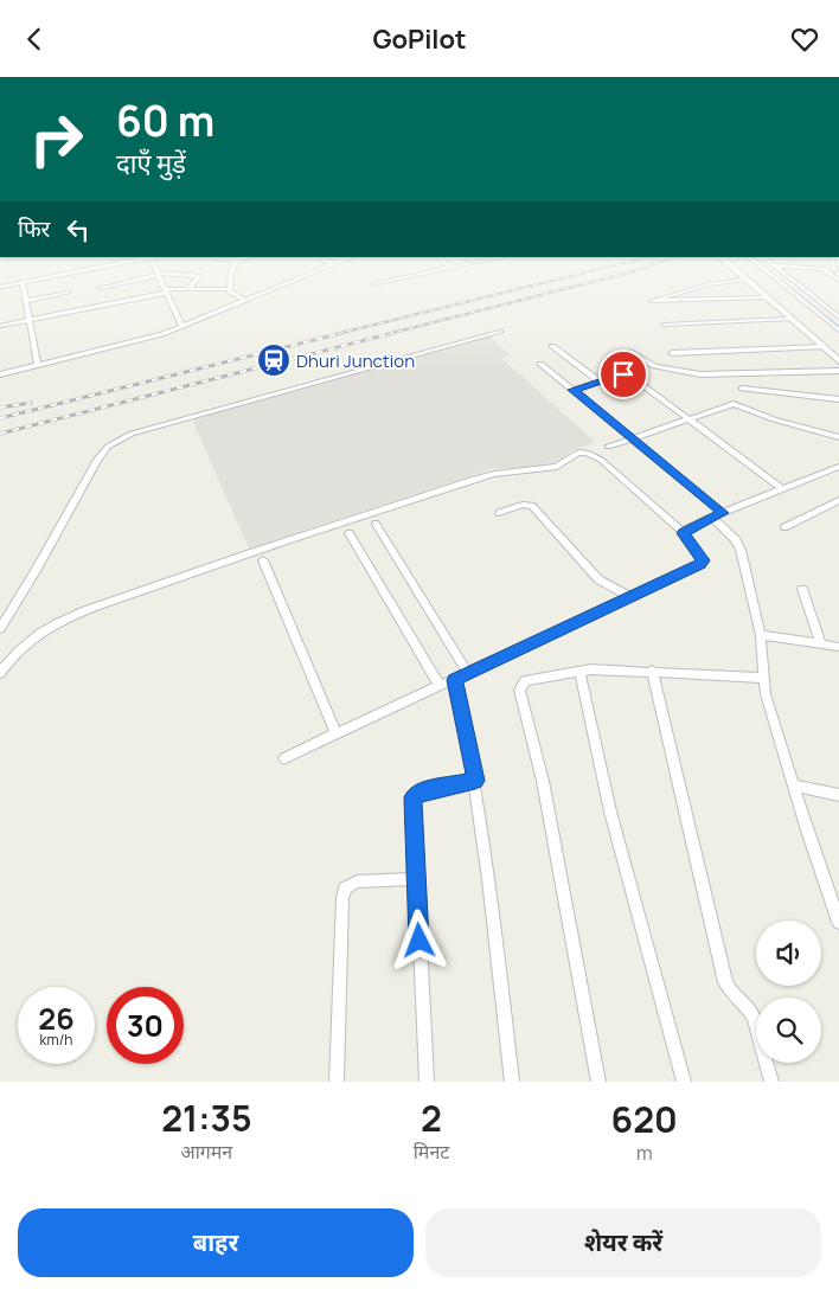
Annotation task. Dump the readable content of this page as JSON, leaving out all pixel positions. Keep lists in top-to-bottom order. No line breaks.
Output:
{"places":{"station":["Dhuri Junction"]},"page":{"header":"GoPilot","turn":["60 m","दाएँ मुड़ें"],"then":"फिर","speed":"26 km/h","limit":"30","eta":["21:35","आगमन","2","मिनट","620","m"],"buttons":["बाहर","शेयर करें"]}}
